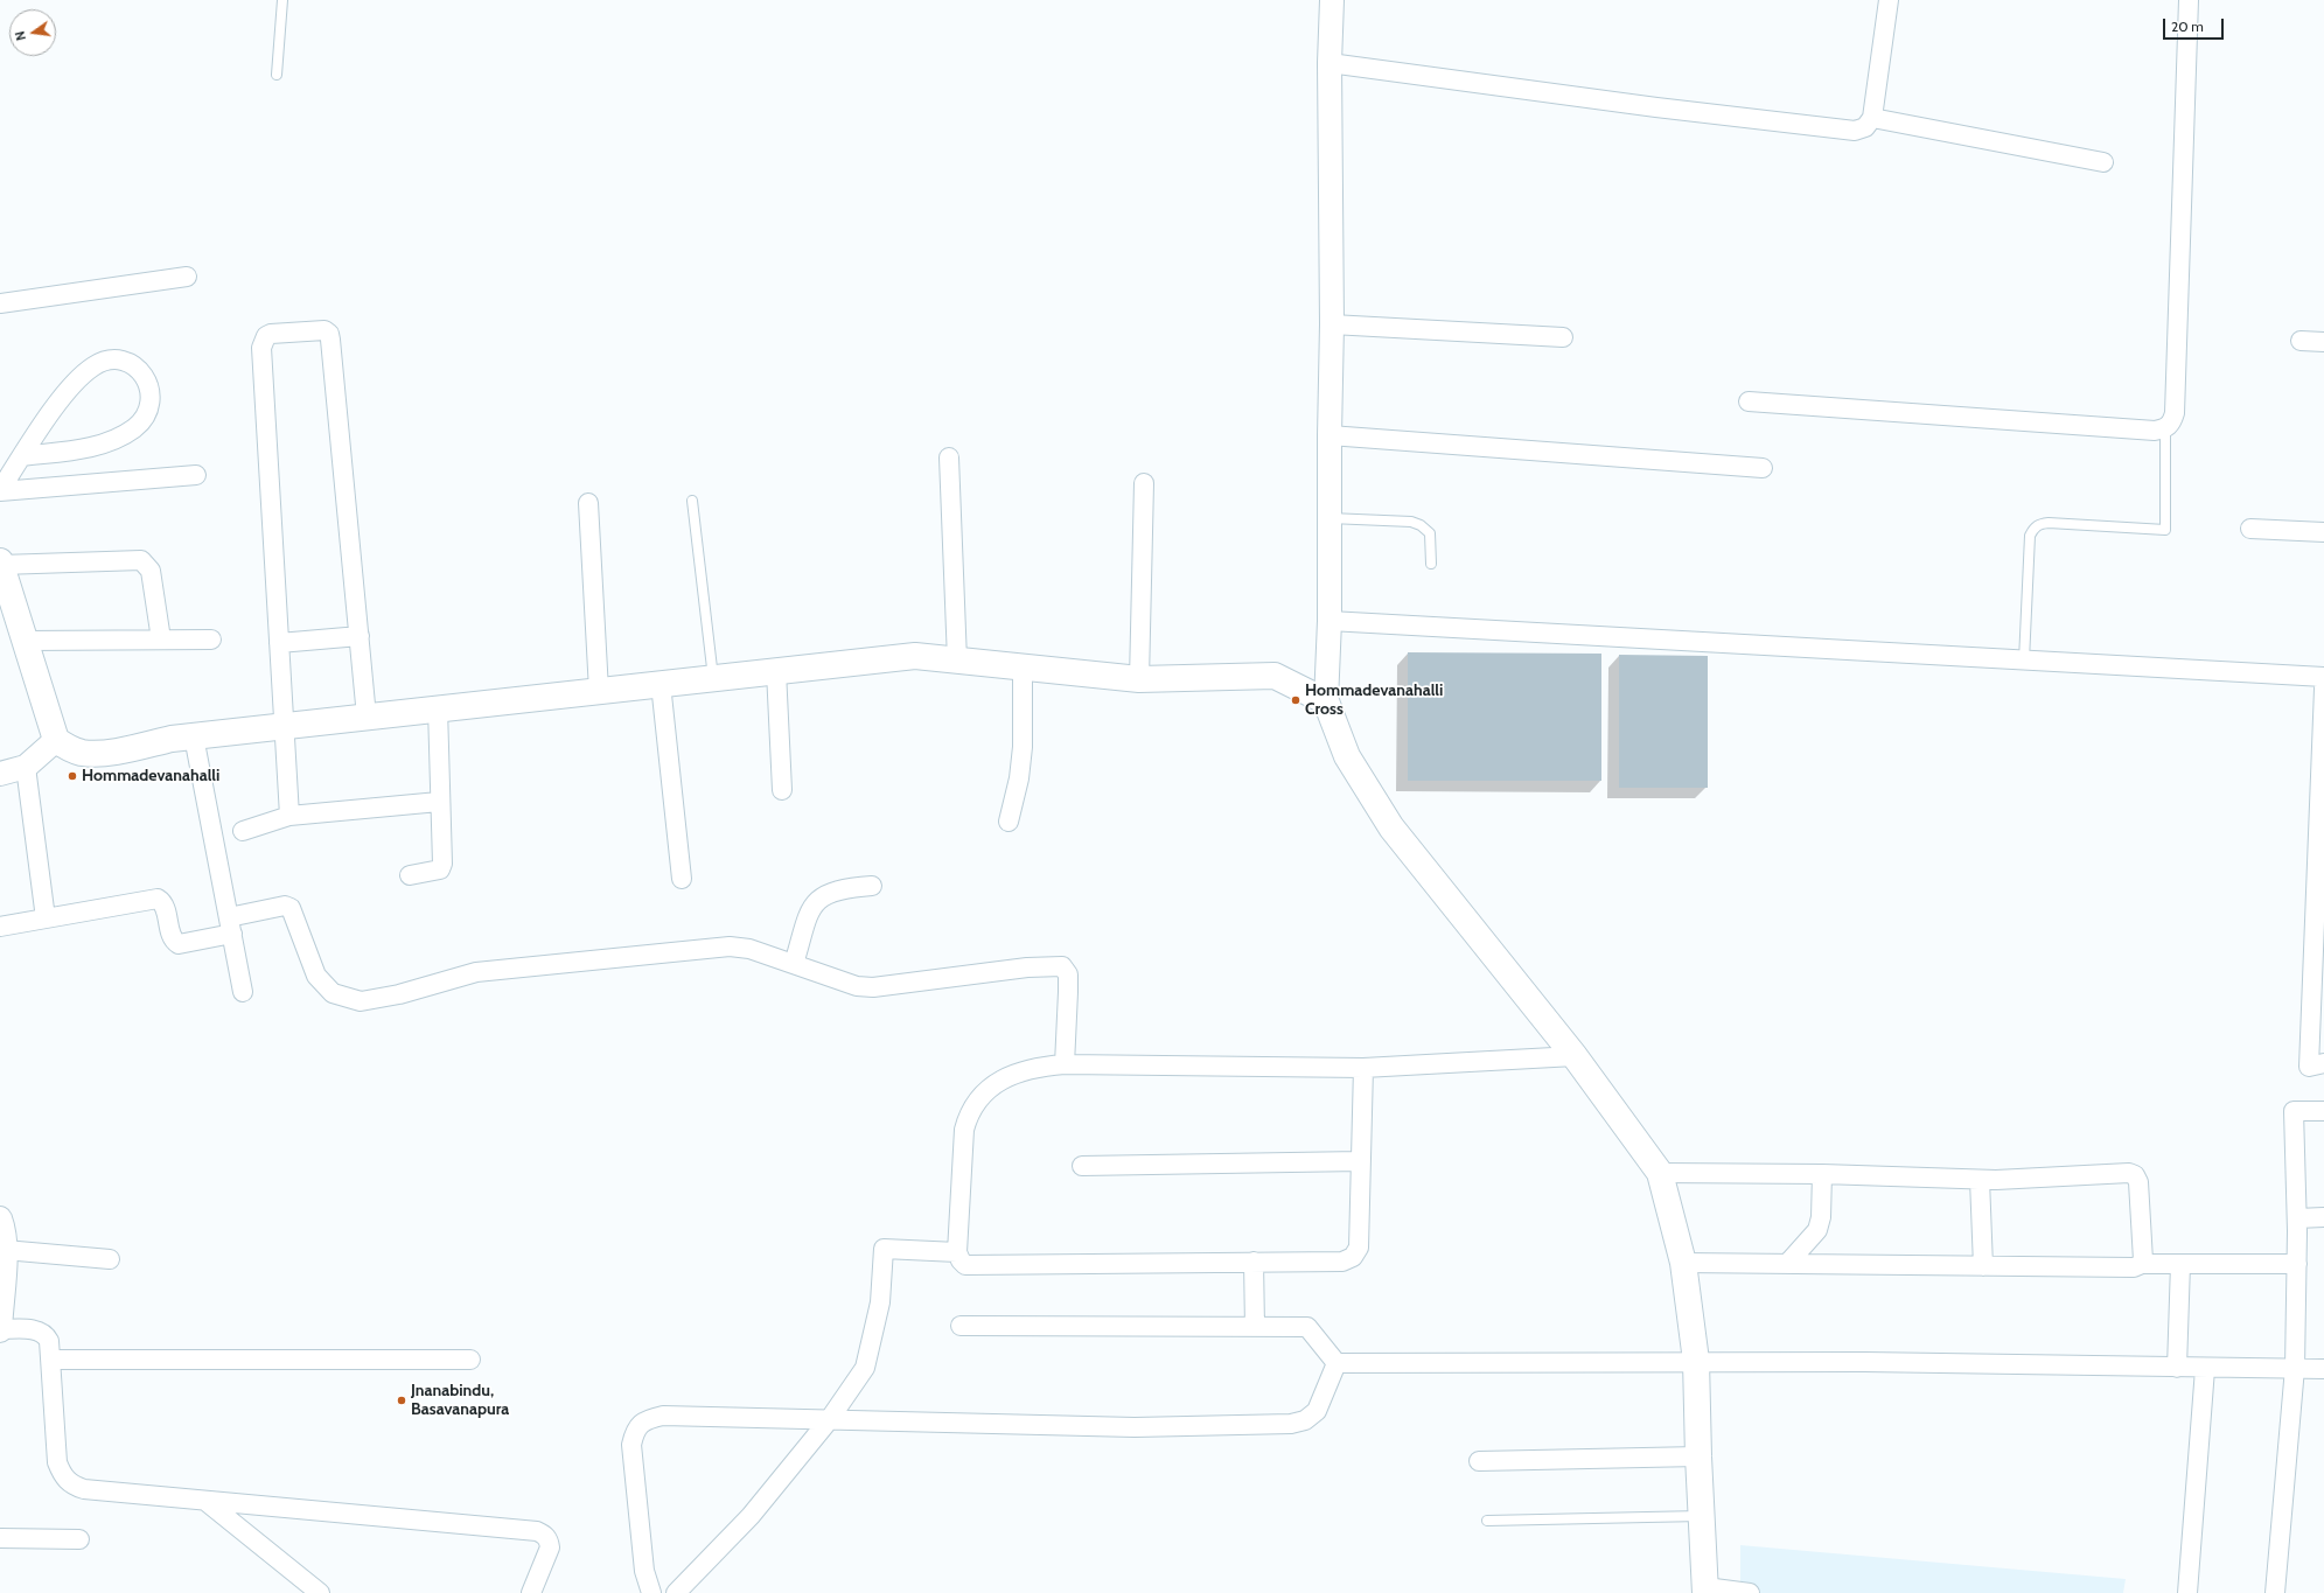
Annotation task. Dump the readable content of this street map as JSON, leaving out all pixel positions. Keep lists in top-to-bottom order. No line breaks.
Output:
{"places":["Hommadevanahalli Cross","Hommadevanahalli","Jnanabindu, Basavanapura"],"scale_bar":"20 m","north":"left"}
